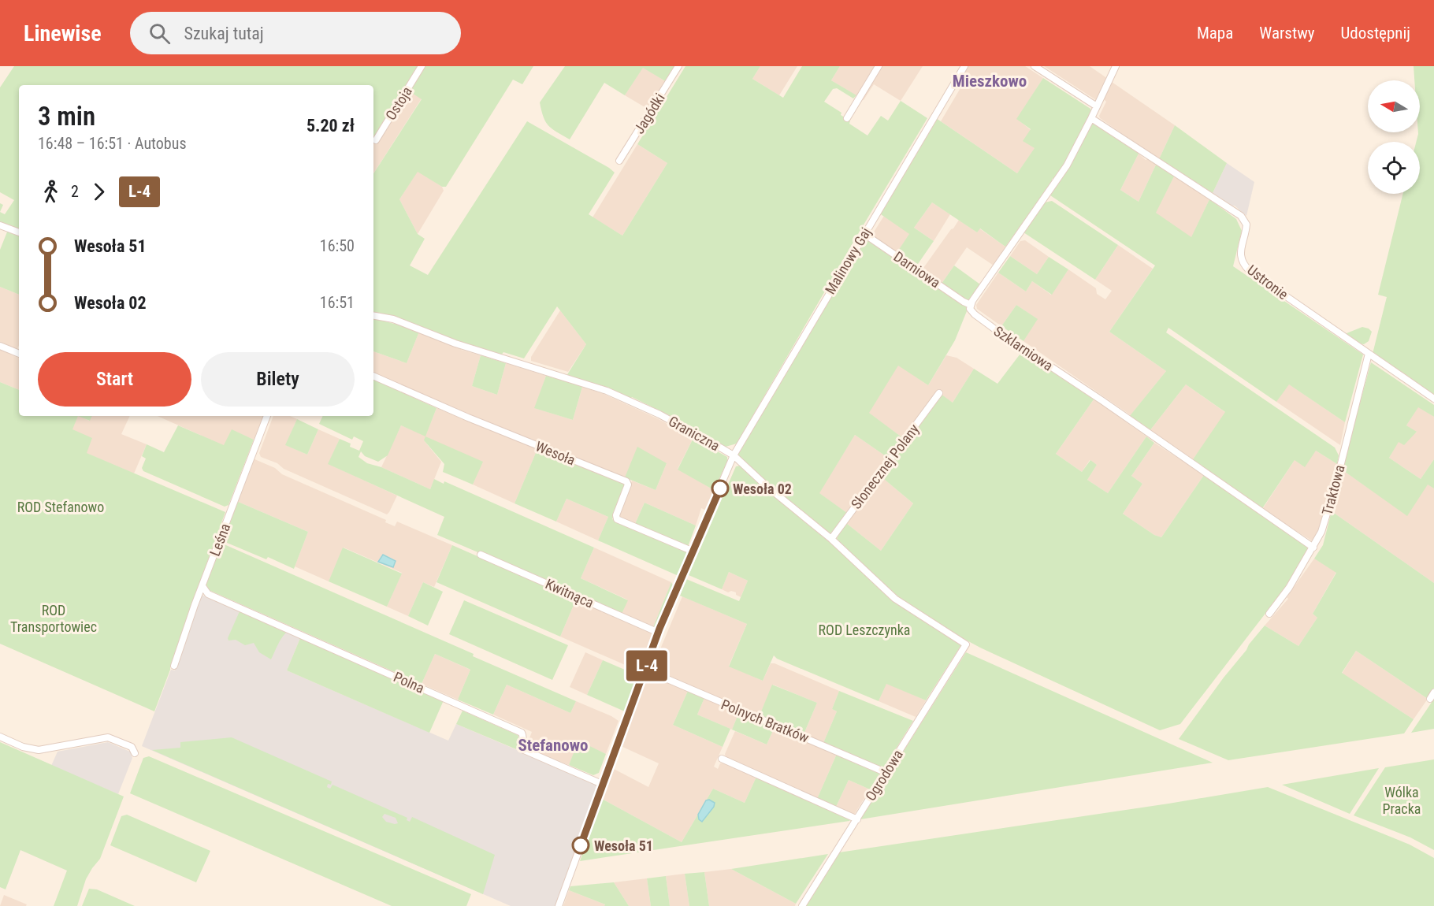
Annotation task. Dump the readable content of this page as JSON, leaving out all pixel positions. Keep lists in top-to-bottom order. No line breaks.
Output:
{"streets":{"street":["Ostoja","Jagódki","Malinowy Gaj","Darniowa","Ustronie","Szklarniowa","Graniczna","Wesoła","Słonecznej Polany","Traktowa","Leśna","Kwitnąca","Polna","Polnych Bratków","Ogrodowa"]},"crossings":[["Malinowy Gaj","Darniowa"],["Malinowy Gaj","Graniczna"],["Malinowy Gaj","Wesoła"],["Malinowy Gaj","Kwitnąca"],["Malinowy Gaj","Polna"],["Malinowy Gaj","Polnych Bratków"],["Darniowa","Szklarniowa"],["Ustronie","Traktowa"],["Szklarniowa","Traktowa"],["Graniczna","Słonecznej Polany"],["Graniczna","Ogrodowa"],["Leśna","Polna"],["Polnych Bratków","Ogrodowa"]],"districts":["Mieszkowo","Stefanowo"],"parks":["ROD Stefanowo","ROD Transportowiec","ROD Leszczynka","Wólka Pracka"],"places":["Wesoła 02","Wesoła 51"],"lines":["bus line L-4"],"north":"left","page":{"header":"Linewise","search":"Szukaj tutaj","nav":["Mapa","Warstwy","Udostępnij"],"on_map":"L-4","heading":["3 min","16:48 – 16:51 · Autobus","5.20 zł"],"legs":["2","L-4"],"list":[{"name":"Wesoła 51","value":"16:50"},{"name":"Wesoła 02","value":"16:51"}],"buttons":["Start","Bilety"]}}
